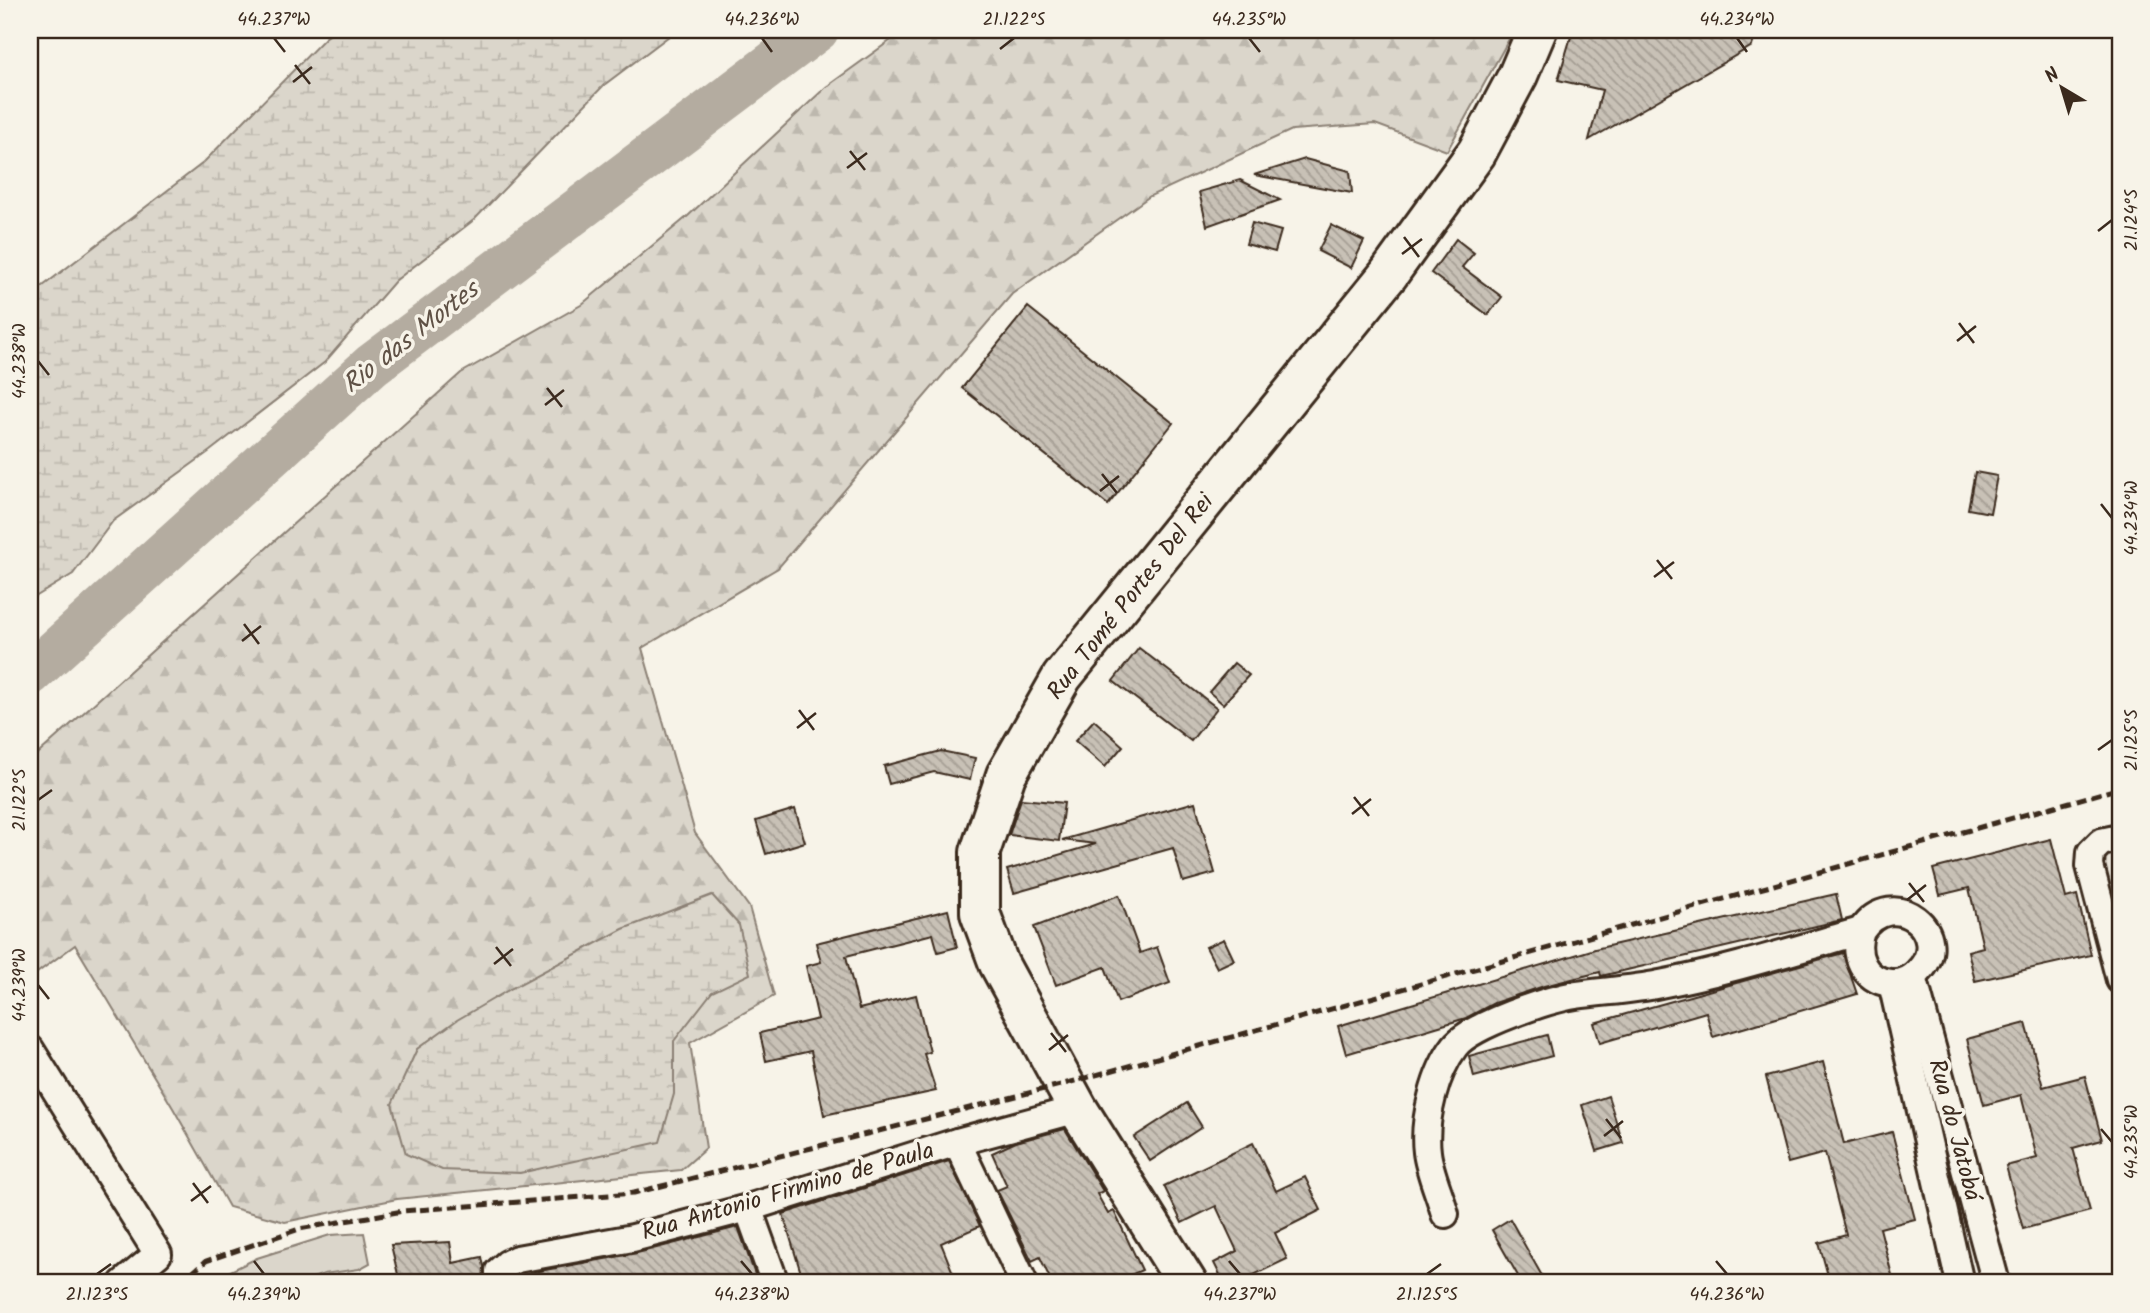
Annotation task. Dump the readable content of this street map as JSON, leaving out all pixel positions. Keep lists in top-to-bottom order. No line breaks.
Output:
{"streets":{"main road":["Rua Tomé Portes Del Rei"],"street":["Rua do Jatobá","Rua Antonio Firmino de Paula"]},"crossings":[["Rua Tomé Portes Del Rei","Rua Antonio Firmino de Paula"]],"water":["Rio das Mortes"],"north":"top left","coordinates":["44.237°W","44.236°W","21.122°S","44.235°W","44.234°W","21.124°S","44.238°W","21.125°S","44.239°W","21.123°S"]}
